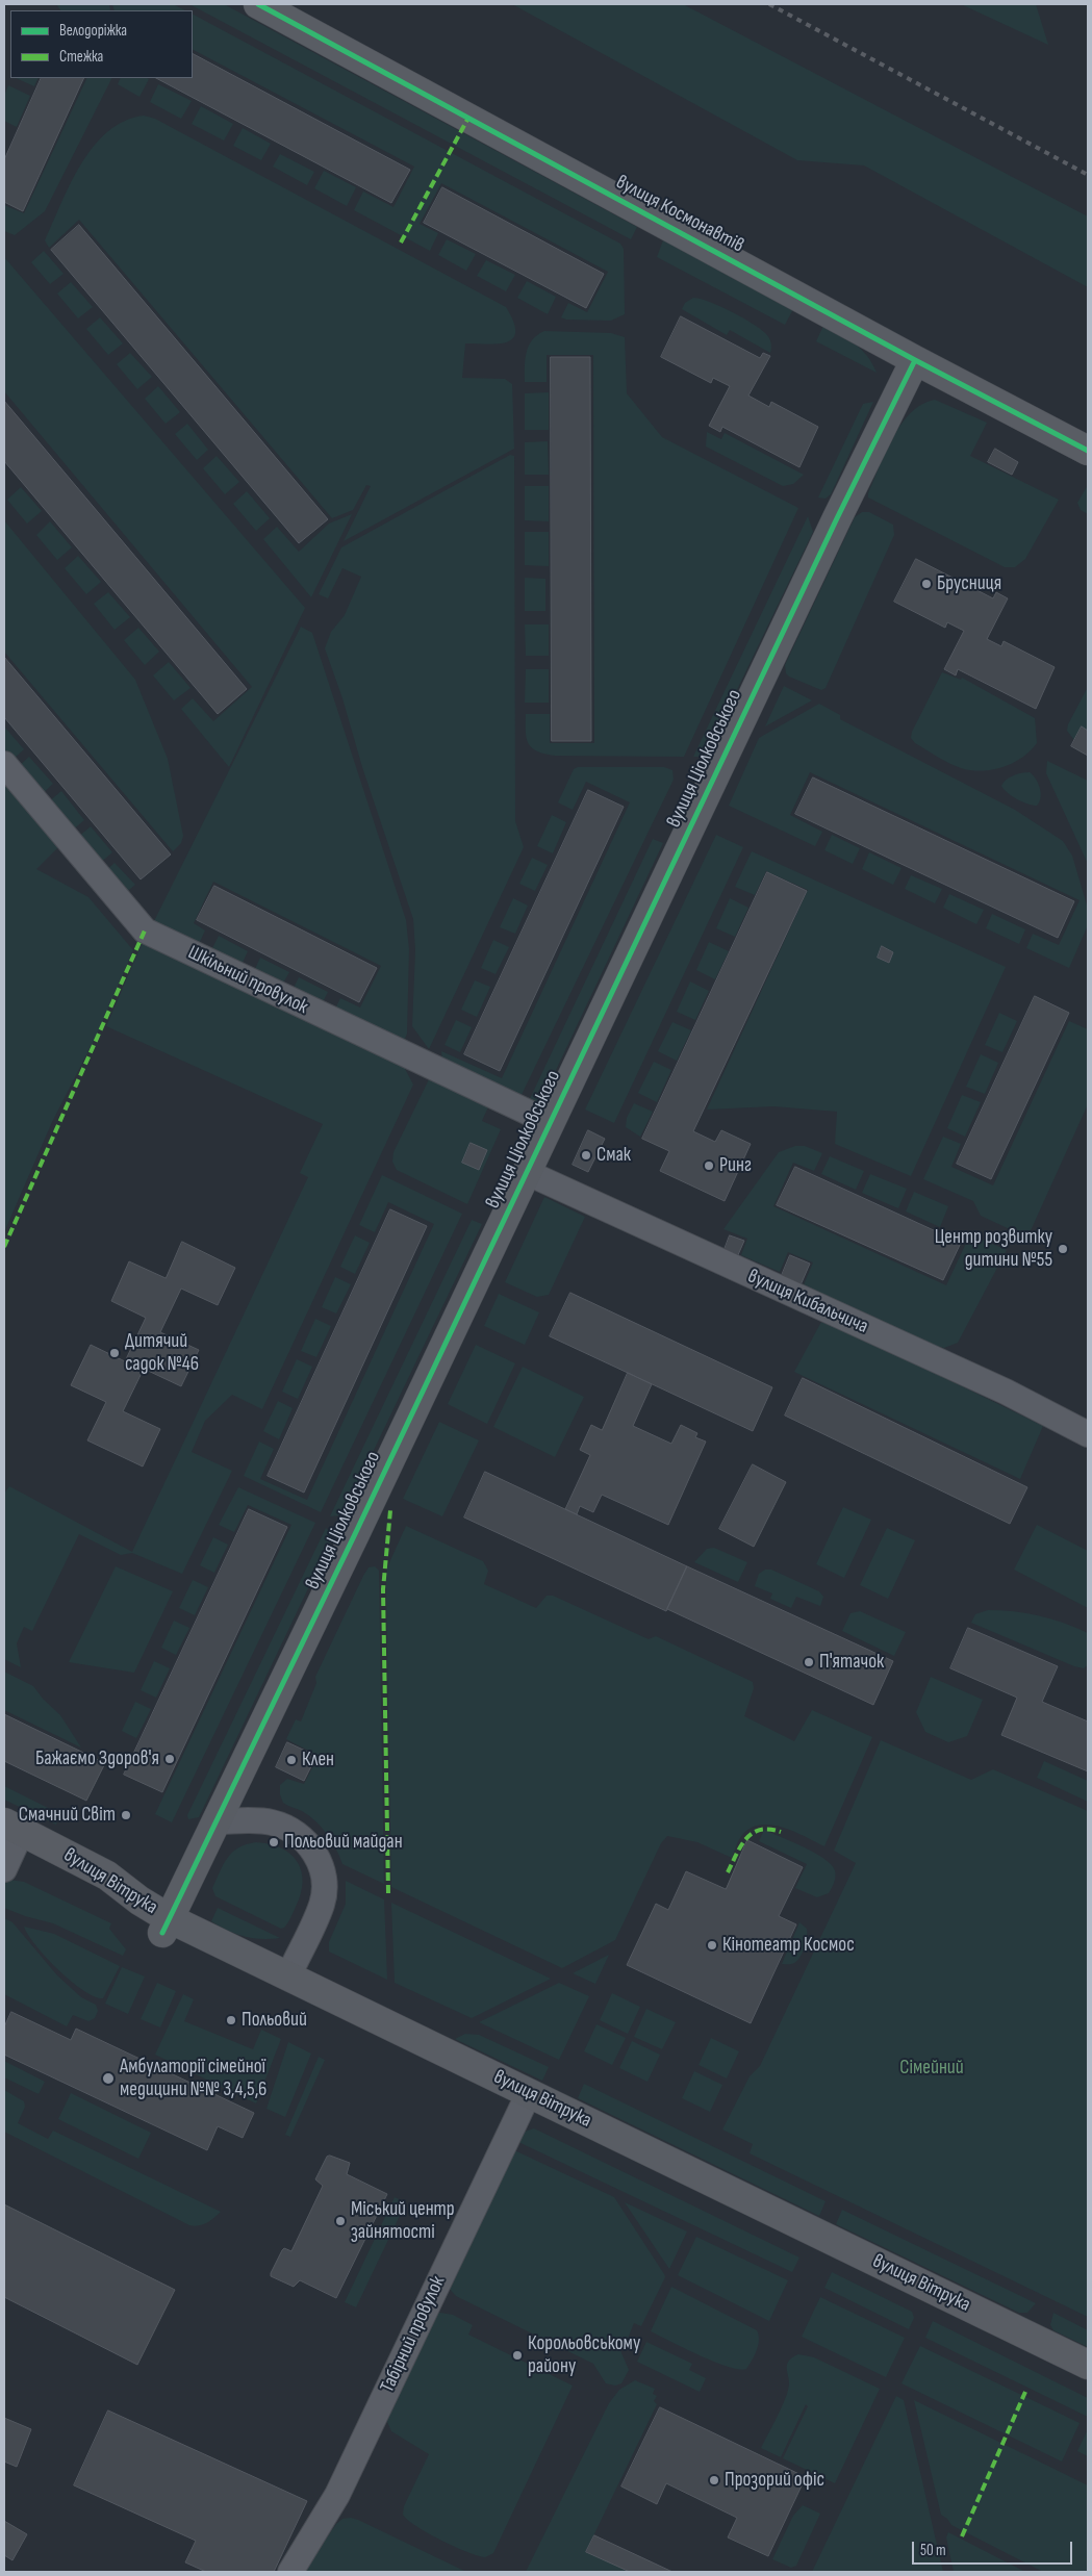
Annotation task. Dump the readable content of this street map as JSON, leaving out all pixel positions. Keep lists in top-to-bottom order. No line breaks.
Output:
{"streets":{"street":["вулиця Космонавтів","вулиця Ціолковського","Шкільний провулок","вулиця Кибальчича","вулиця Вітрука","Табірний провулок"]},"crossings":[["вулиця Космонавтів","вулиця Ціолковського"],["вулиця Ціолковського","Шкільний провулок"],["вулиця Ціолковського","вулиця Кибальчича"],["вулиця Ціолковського","вулиця Вітрука"],["вулиця Вітрука","Табірний провулок"]],"parks":["Сімейний"],"places":["Брусниця","Смак","Ринг","Центр розвитку дитини №55","Дитячий садок №46","П'ятачок","Бажаємо Здоров'я","Клен","Смачний Світ","Польовий майдан","Кінотеатр Космос","Польовий","Амбулаторії сімейної медицини №№ 3,4,5,6","Міський центр зайнятості","Корольовському району","Прозорий офіс"],"legend":["Велодоріжка","Стежка"],"scale_bar":"50 m"}
